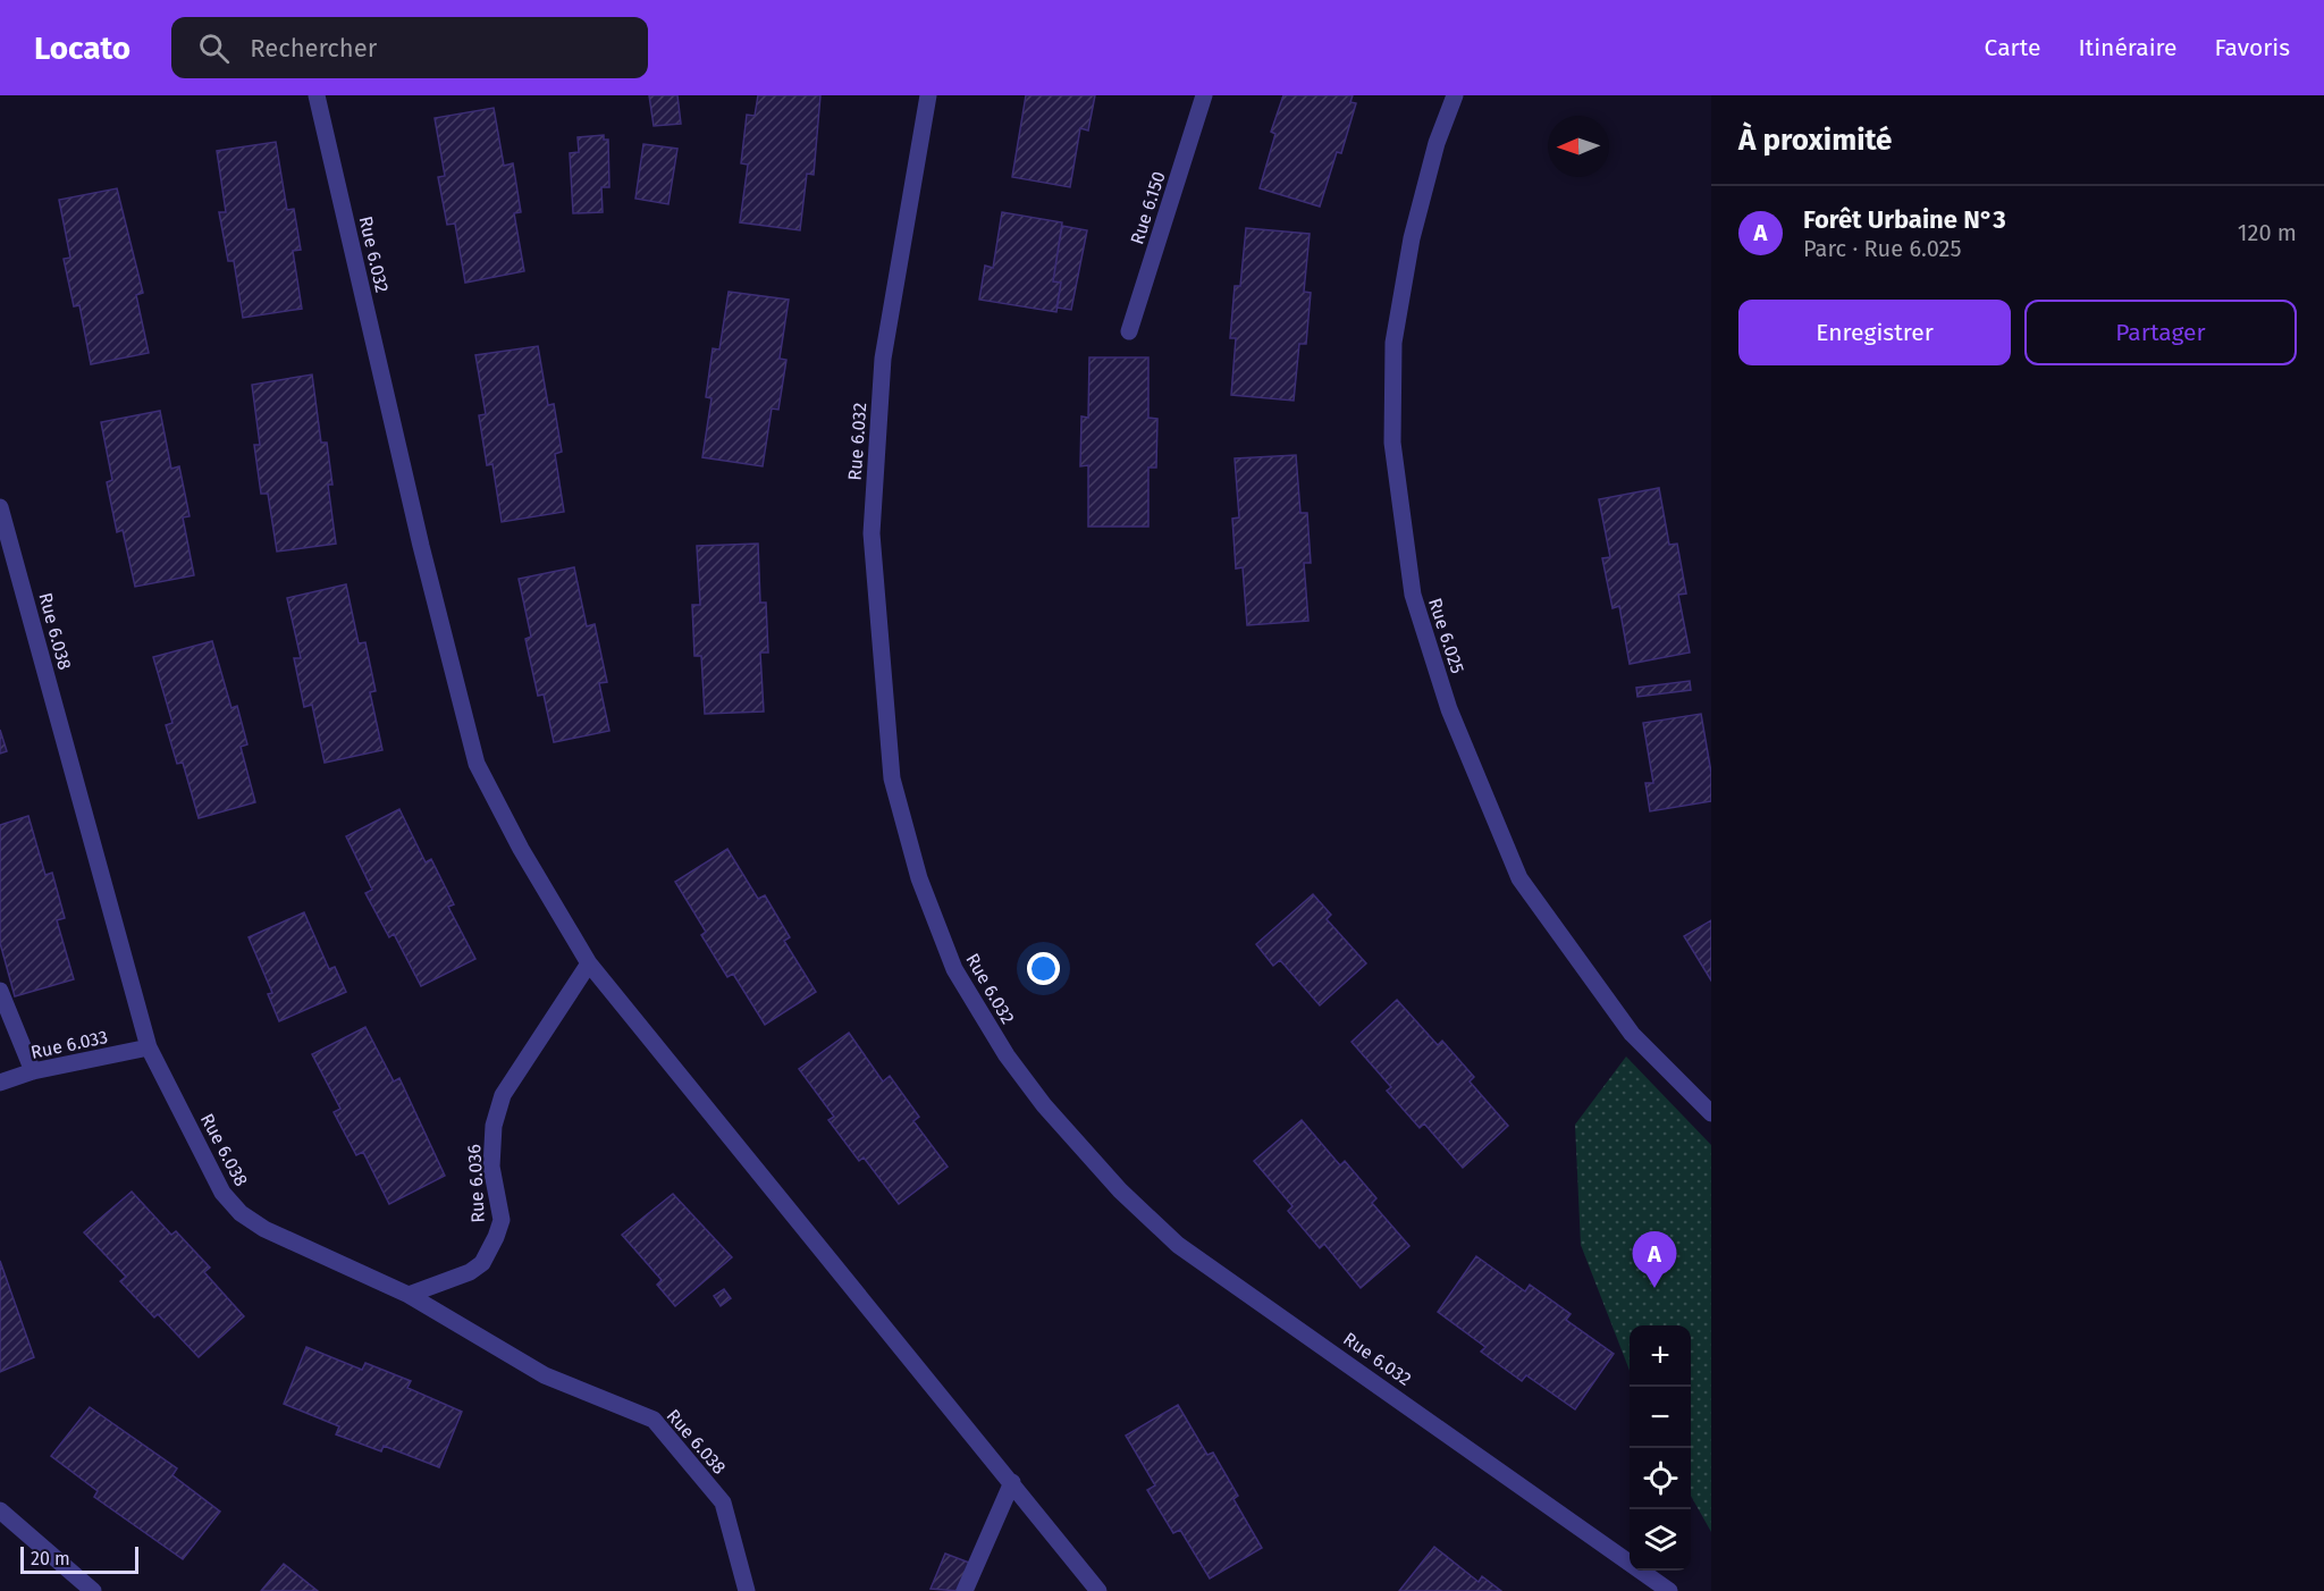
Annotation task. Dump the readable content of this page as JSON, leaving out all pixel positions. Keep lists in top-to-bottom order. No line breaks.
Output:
{"streets":{"street":["Rue 6.150","Rue 6.032","Rue 6.038","Rue 6.025","Rue 6.033","Rue 6.036"]},"crossings":[["Rue 6.032","Rue 6.036"],["Rue 6.038","Rue 6.033"],["Rue 6.038","Rue 6.036"]],"scale_bar":"20 m","north":"left","page":{"header":"Locato","search":"Rechercher","nav":["Carte","Itinéraire","Favoris"],"heading":"À proximité","list":[{"mark":"A","name":"Forêt Urbaine N°3","note":"Parc · Rue 6.025","value":"120 m"}],"buttons":["Enregistrer","Partager"],"pins":"A","map_buttons":["+","−"],"scale":"20 m"}}
